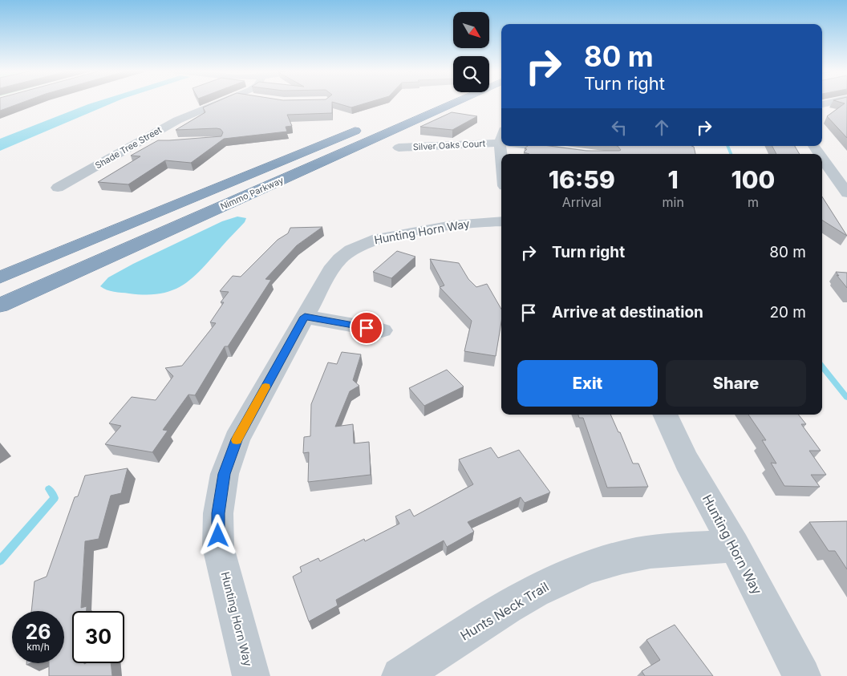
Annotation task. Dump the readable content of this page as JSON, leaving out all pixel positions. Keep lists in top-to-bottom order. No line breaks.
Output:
{"streets":{"highway":["Nimmo Parkway"],"street":["Silver Oaks Court","Shade Tree Street","Hunting Horn Way","Hunts Neck Trail"]},"crossings":[["Hunting Horn Way","Hunts Neck Trail"]],"north":"bottom right","page":{"turn":["80 m","Turn right"],"eta":["16:59","Arrival","1","min","100","m"],"list":[{"name":"Turn right","value":"80 m"},{"name":"Arrive at destination","value":"20 m"}],"buttons":["Exit","Share"],"speed":"26 km/h","limit":"30"}}
